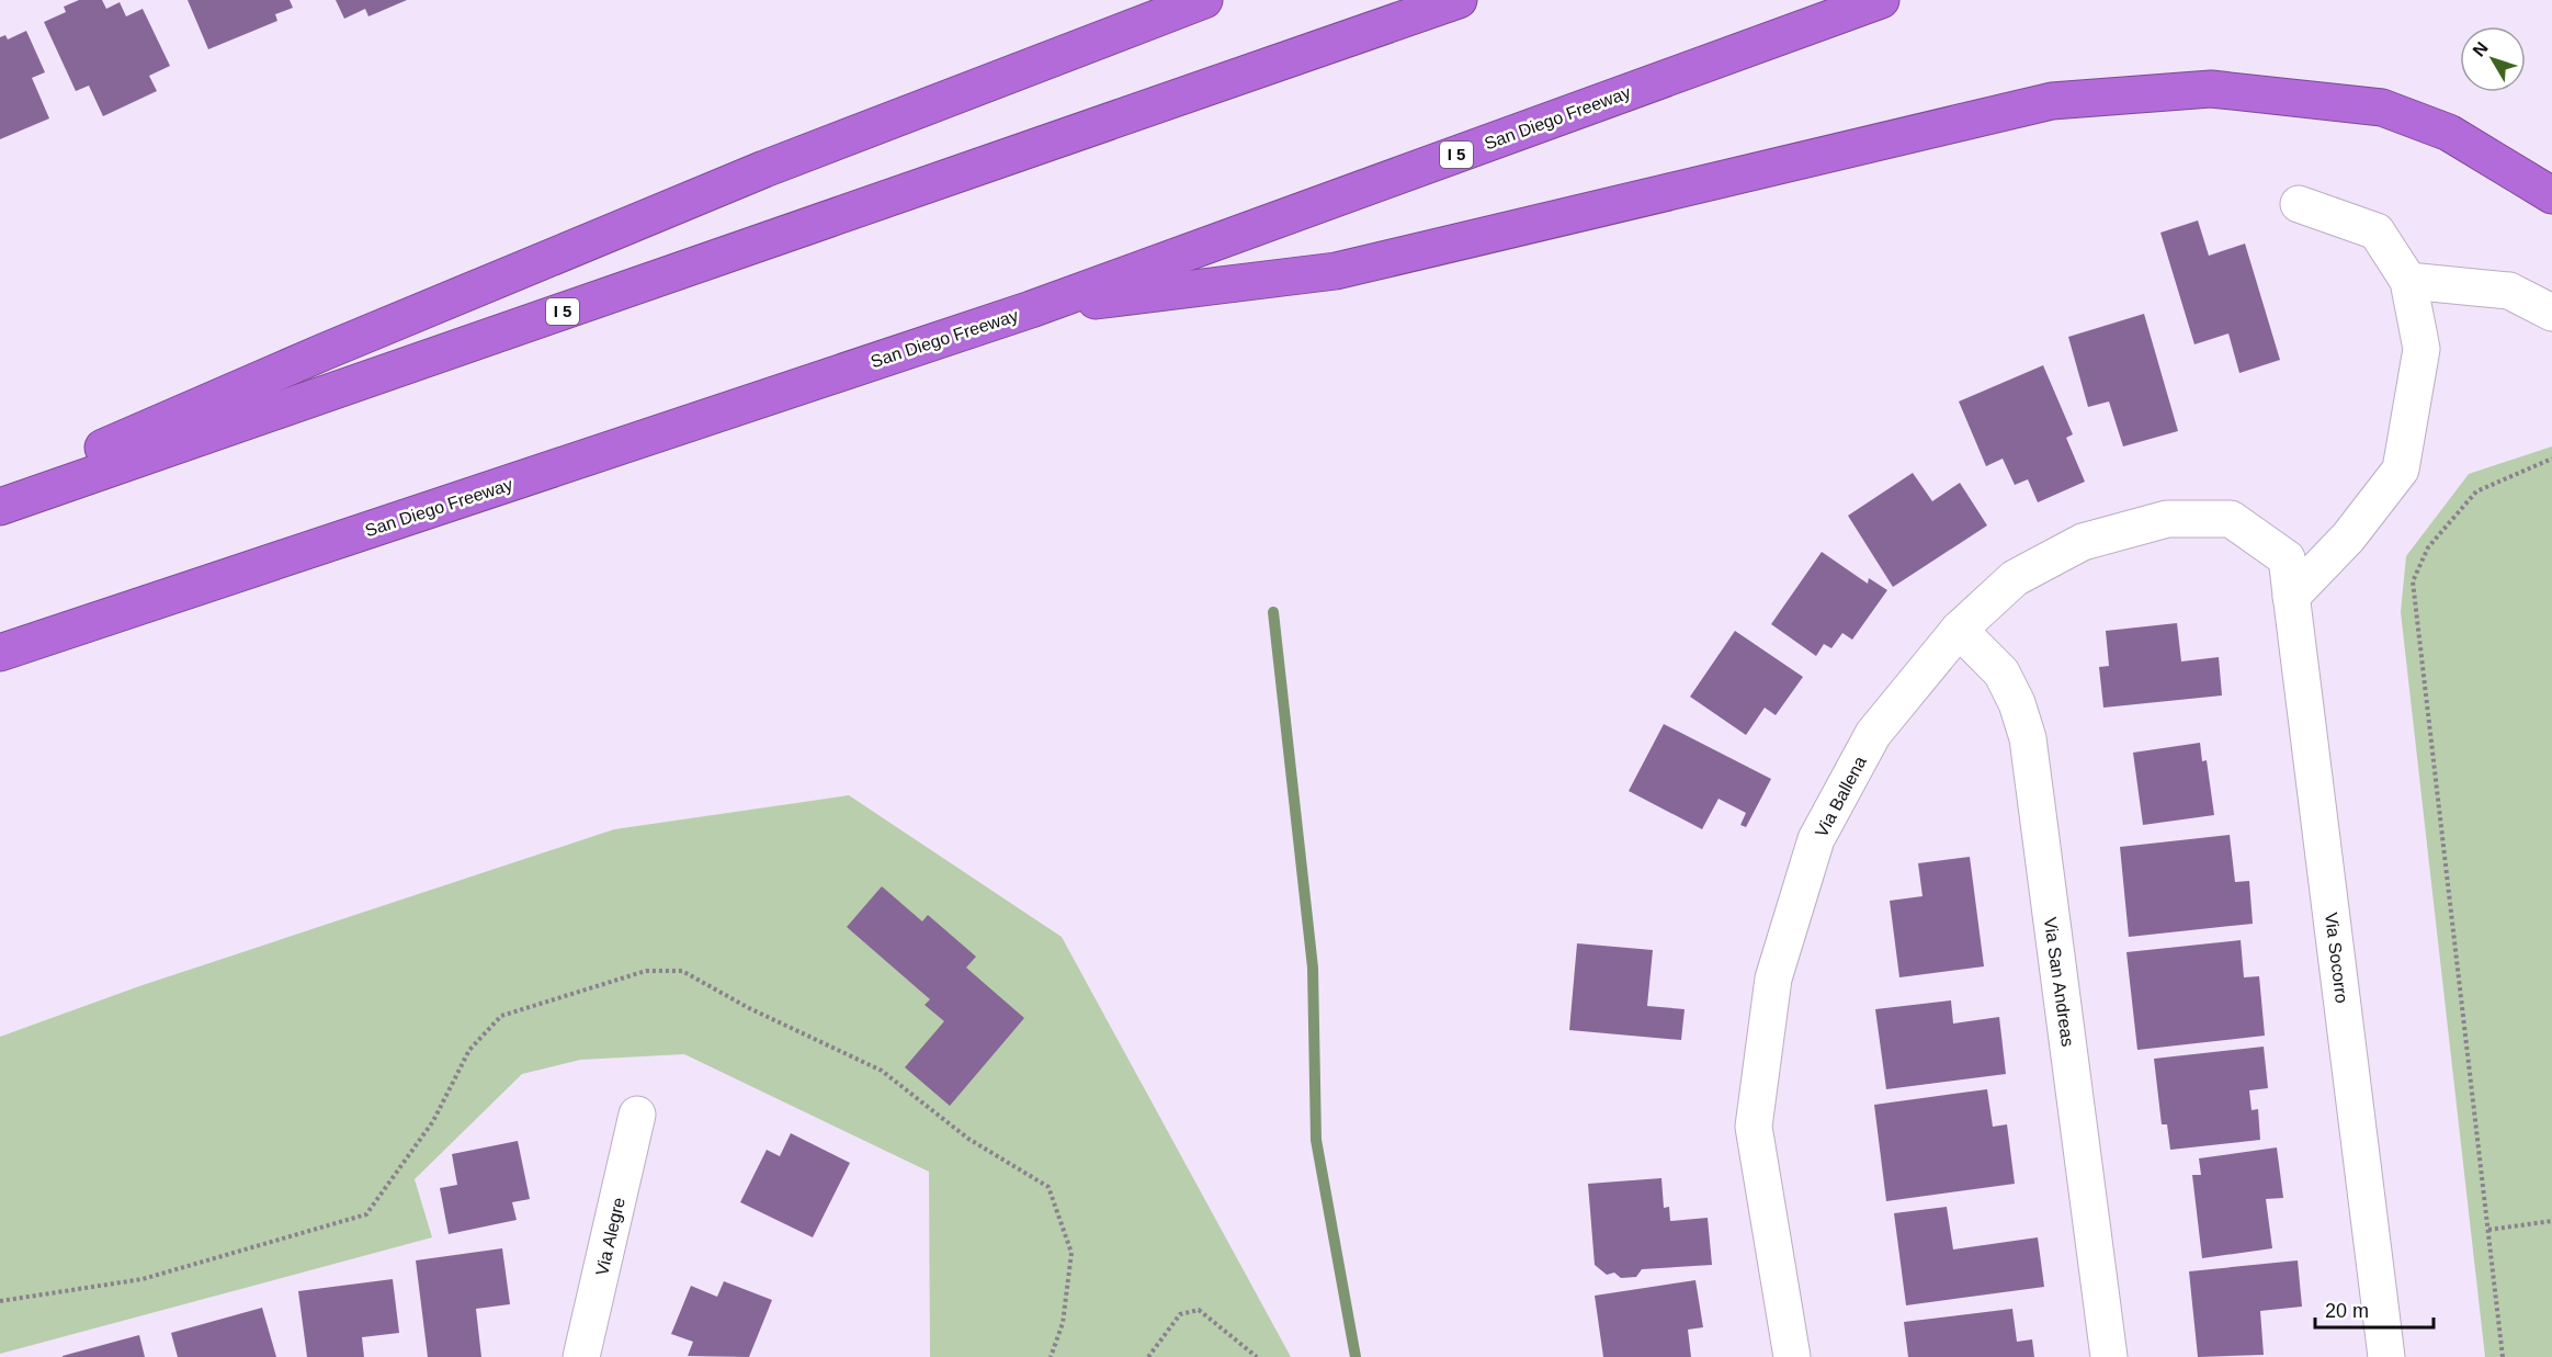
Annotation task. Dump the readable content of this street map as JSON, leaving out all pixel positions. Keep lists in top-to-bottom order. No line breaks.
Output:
{"streets":{"highway":["San Diego Freeway","I 5"],"street":["Via Ballena","Via Socorro","Via San Andreas","Via Alegre"]},"crossings":[["Via Ballena","Via Socorro"],["Via Ballena","Via San Andreas"]],"scale_bar":"20 m","north":"top left"}
